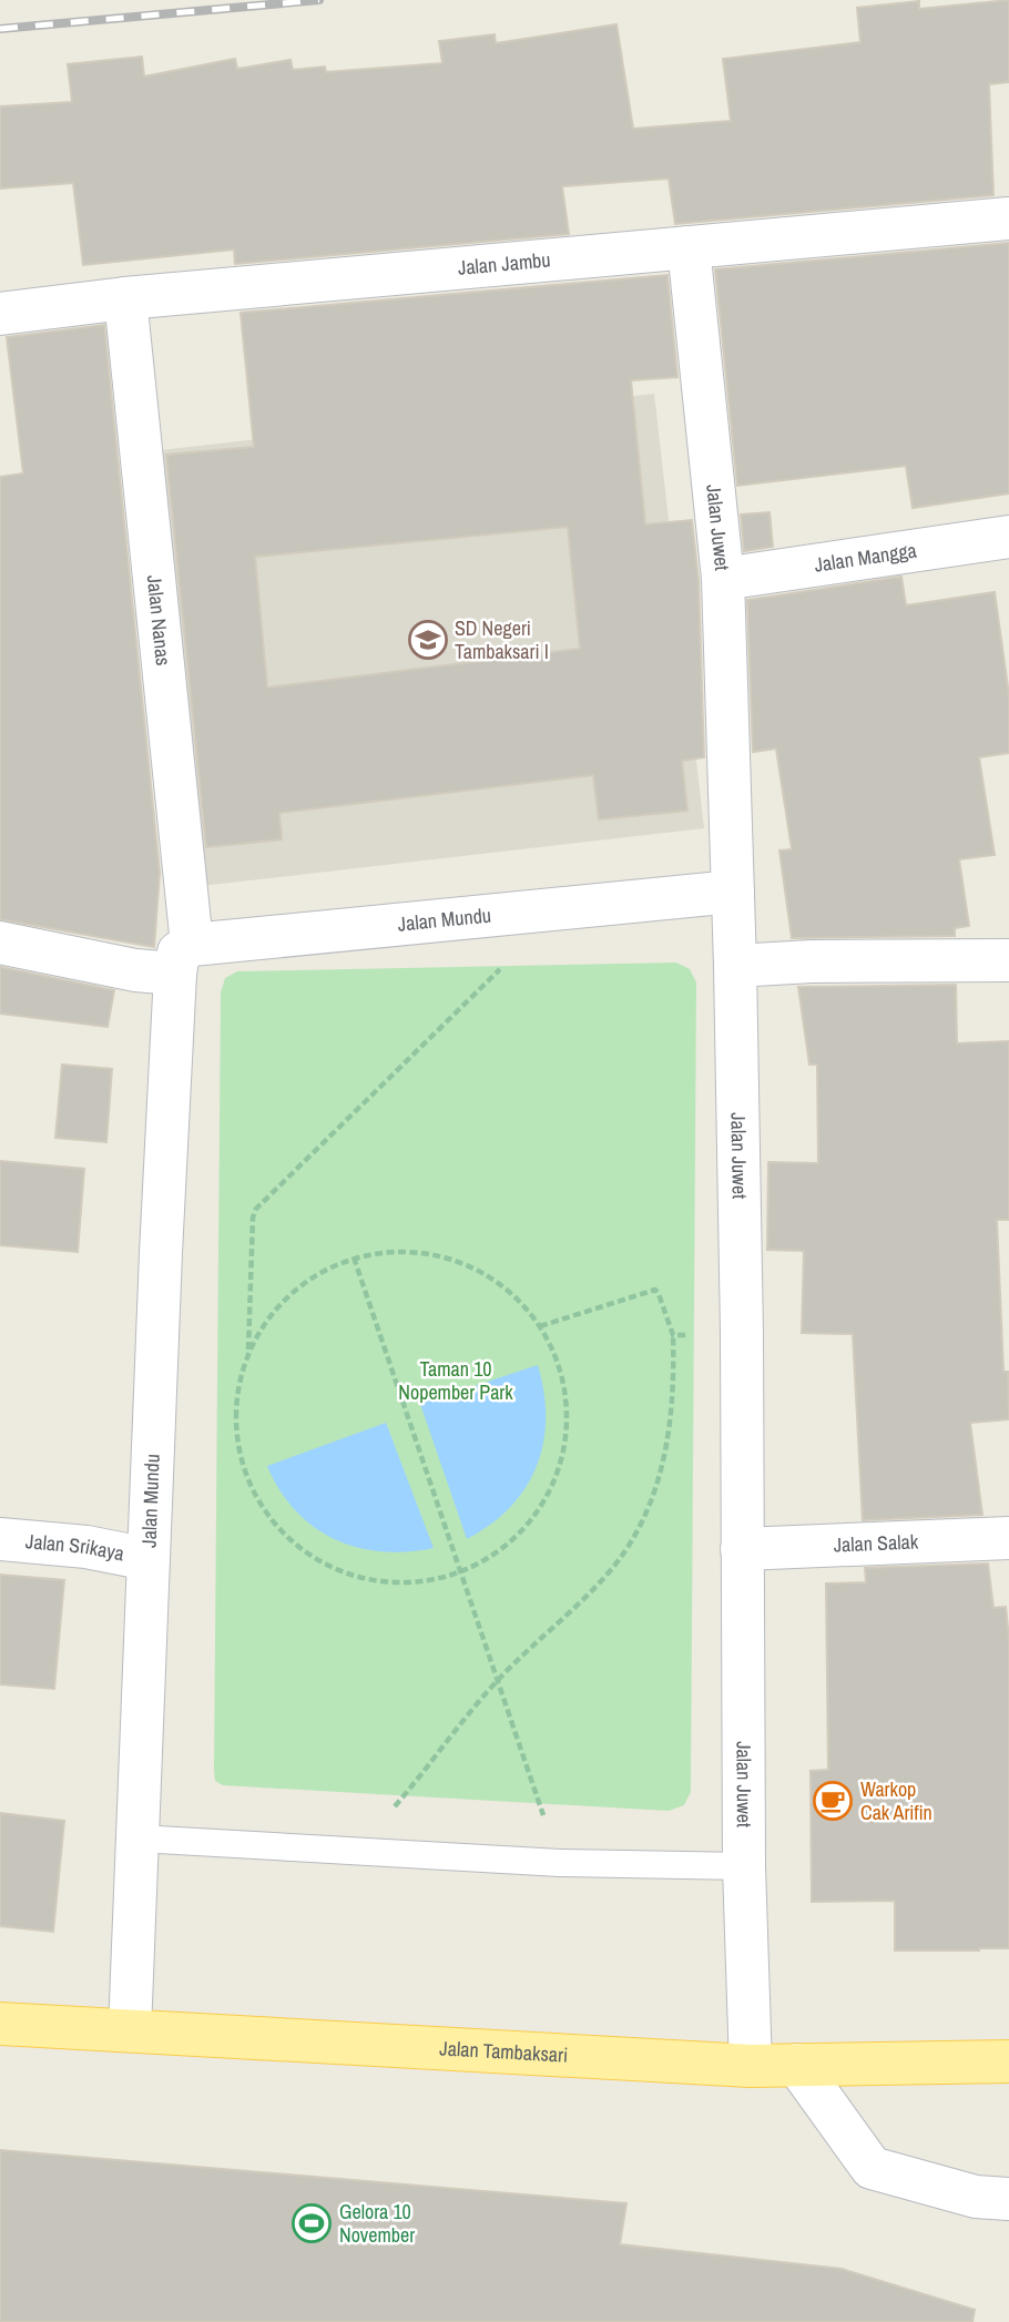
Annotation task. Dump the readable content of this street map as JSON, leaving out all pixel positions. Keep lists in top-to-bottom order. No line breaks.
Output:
{"streets":{"main road":["Jalan Tambaksari"],"street":["Jalan Jambu","Jalan Juwet","Jalan Mangga","Jalan Nanas","Jalan Mundu","Jalan Salak","Jalan Srikaya"]},"crossings":[["Jalan Jambu","Jalan Juwet"],["Jalan Jambu","Jalan Nanas"],["Jalan Juwet","Jalan Mangga"],["Jalan Juwet","Jalan Mundu"],["Jalan Juwet","Jalan Salak"],["Jalan Juwet","Jalan Tambaksari"],["Jalan Nanas","Jalan Mundu"],["Jalan Mundu","Jalan Srikaya"],["Jalan Mundu","Jalan Tambaksari"]],"parks":["Taman 10 Nopember Park"],"places":{"school or university":["SD Negeri Tambaksari I"],"cafe":["Warkop Cak Arifin"],"sports":["Gelora 10 November"]}}
